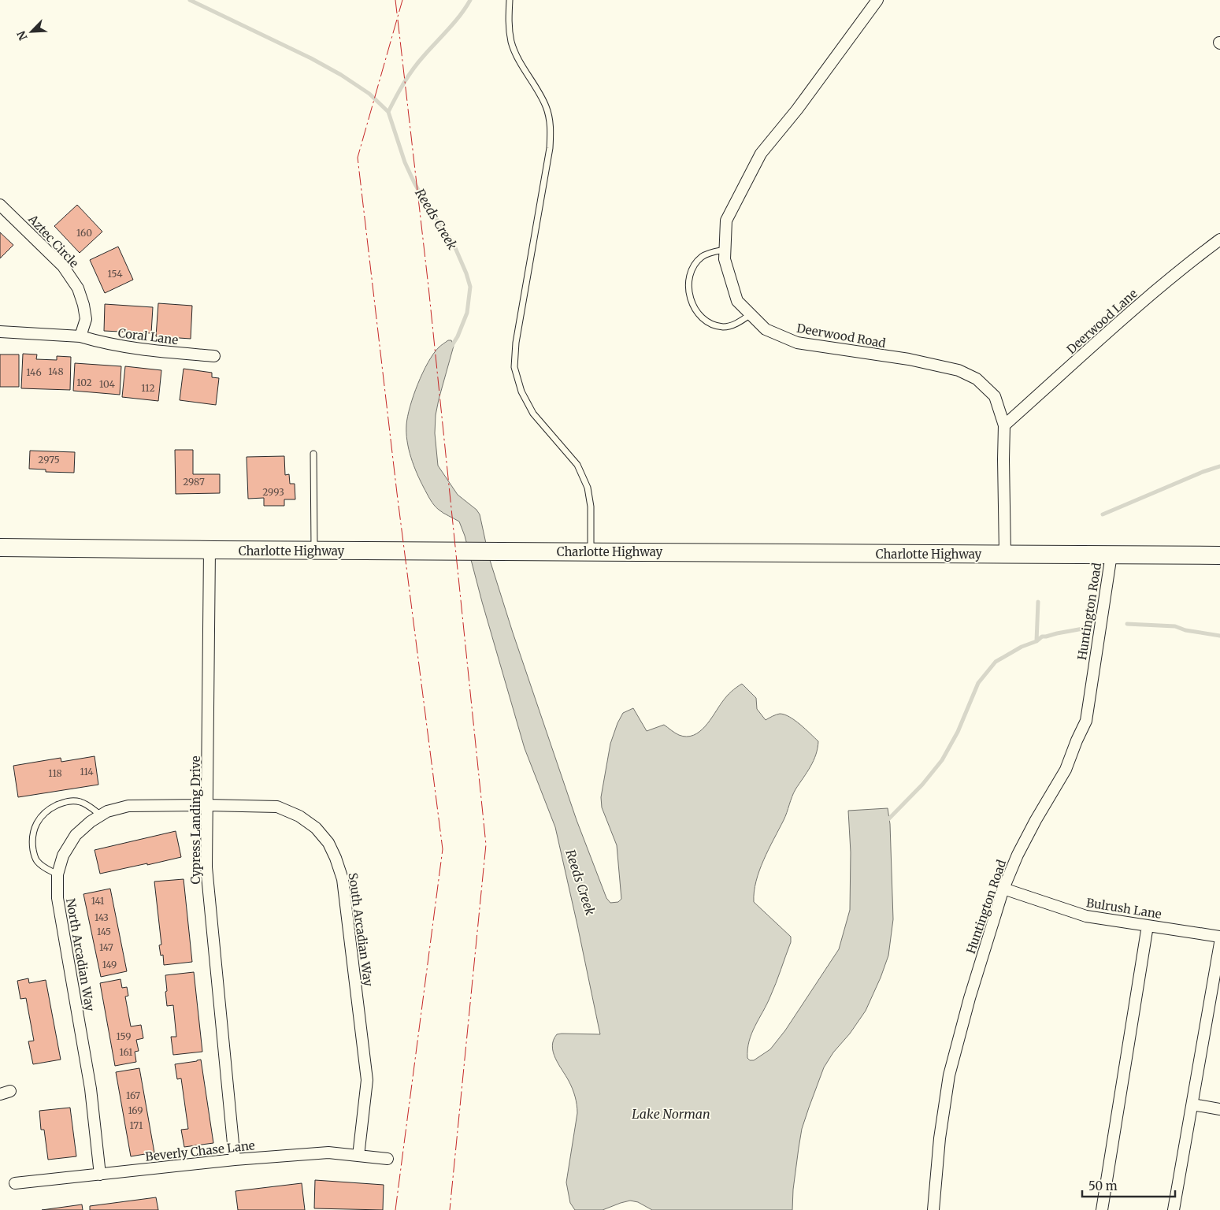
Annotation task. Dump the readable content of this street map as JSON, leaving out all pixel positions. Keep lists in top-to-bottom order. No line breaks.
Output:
{"streets":{"main road":["Charlotte Highway"],"street":["Aztec Circle","Deerwood Lane","Deerwood Road","Coral Lane","Huntington Road","Cypress Landing Drive","Bulrush Lane","South Arcadian Way","North Arcadian Way","Beverly Chase Lane"]},"crossings":[["Aztec Circle","Coral Lane"],["Deerwood Lane","Deerwood Road"],["Deerwood Road","Charlotte Highway"],["Charlotte Highway","Huntington Road"],["Charlotte Highway","Cypress Landing Drive"],["Huntington Road","Bulrush Lane"],["Cypress Landing Drive","South Arcadian Way"],["Cypress Landing Drive","North Arcadian Way"],["Cypress Landing Drive","Beverly Chase Lane"],["South Arcadian Way","North Arcadian Way"],["South Arcadian Way","Beverly Chase Lane"],["North Arcadian Way","Beverly Chase Lane"]],"water":["Reeds Creek","Lake Norman"],"house_numbers":["160","154","148","146","102","104","112","2975","2987","2993","114","118","141","143","145","147","149","159","161","167","169","171"],"scale_bar":"50 m","north":"bottom left"}
